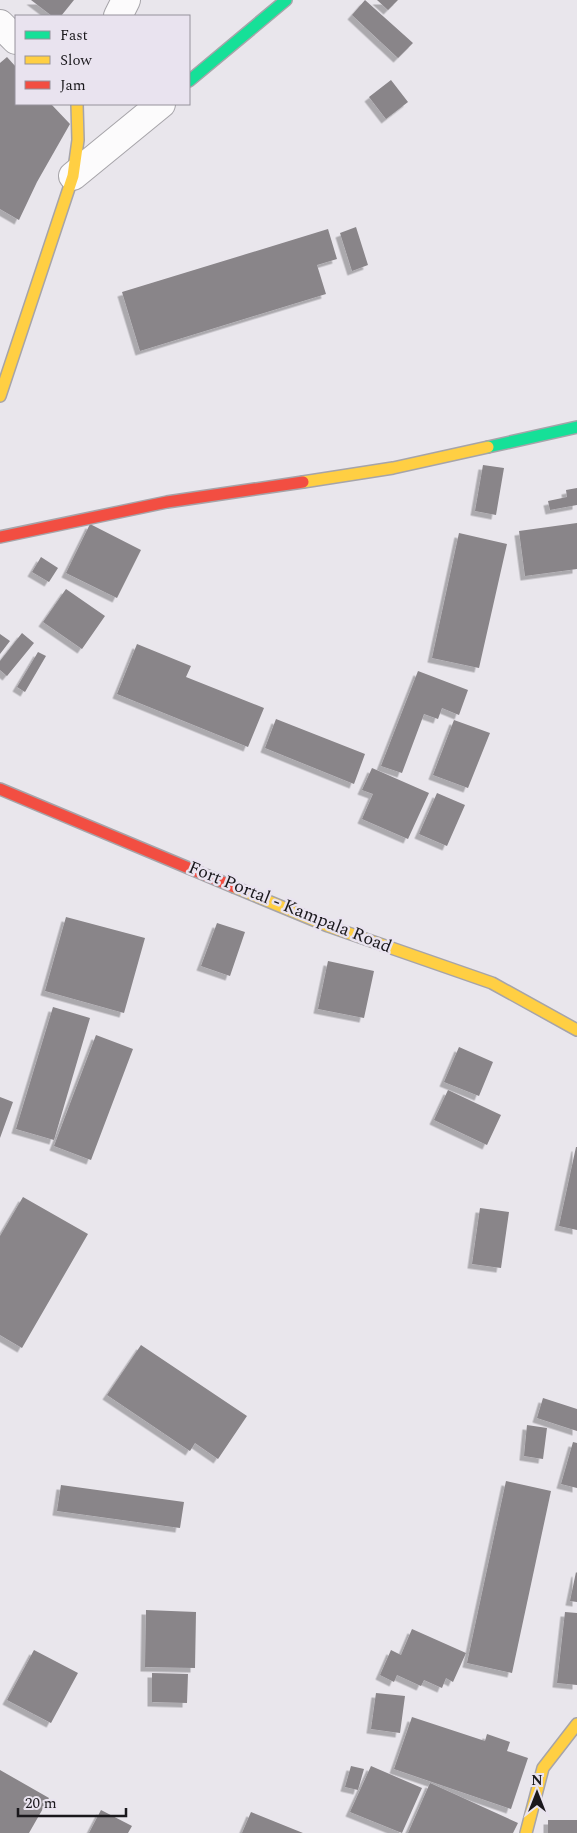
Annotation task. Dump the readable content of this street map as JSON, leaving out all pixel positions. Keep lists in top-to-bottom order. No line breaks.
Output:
{"streets":{"street":["Fort Portal - Kampala Road"]},"legend":["Fast","Slow","Jam"],"scale_bar":"20 m","north":"top"}
